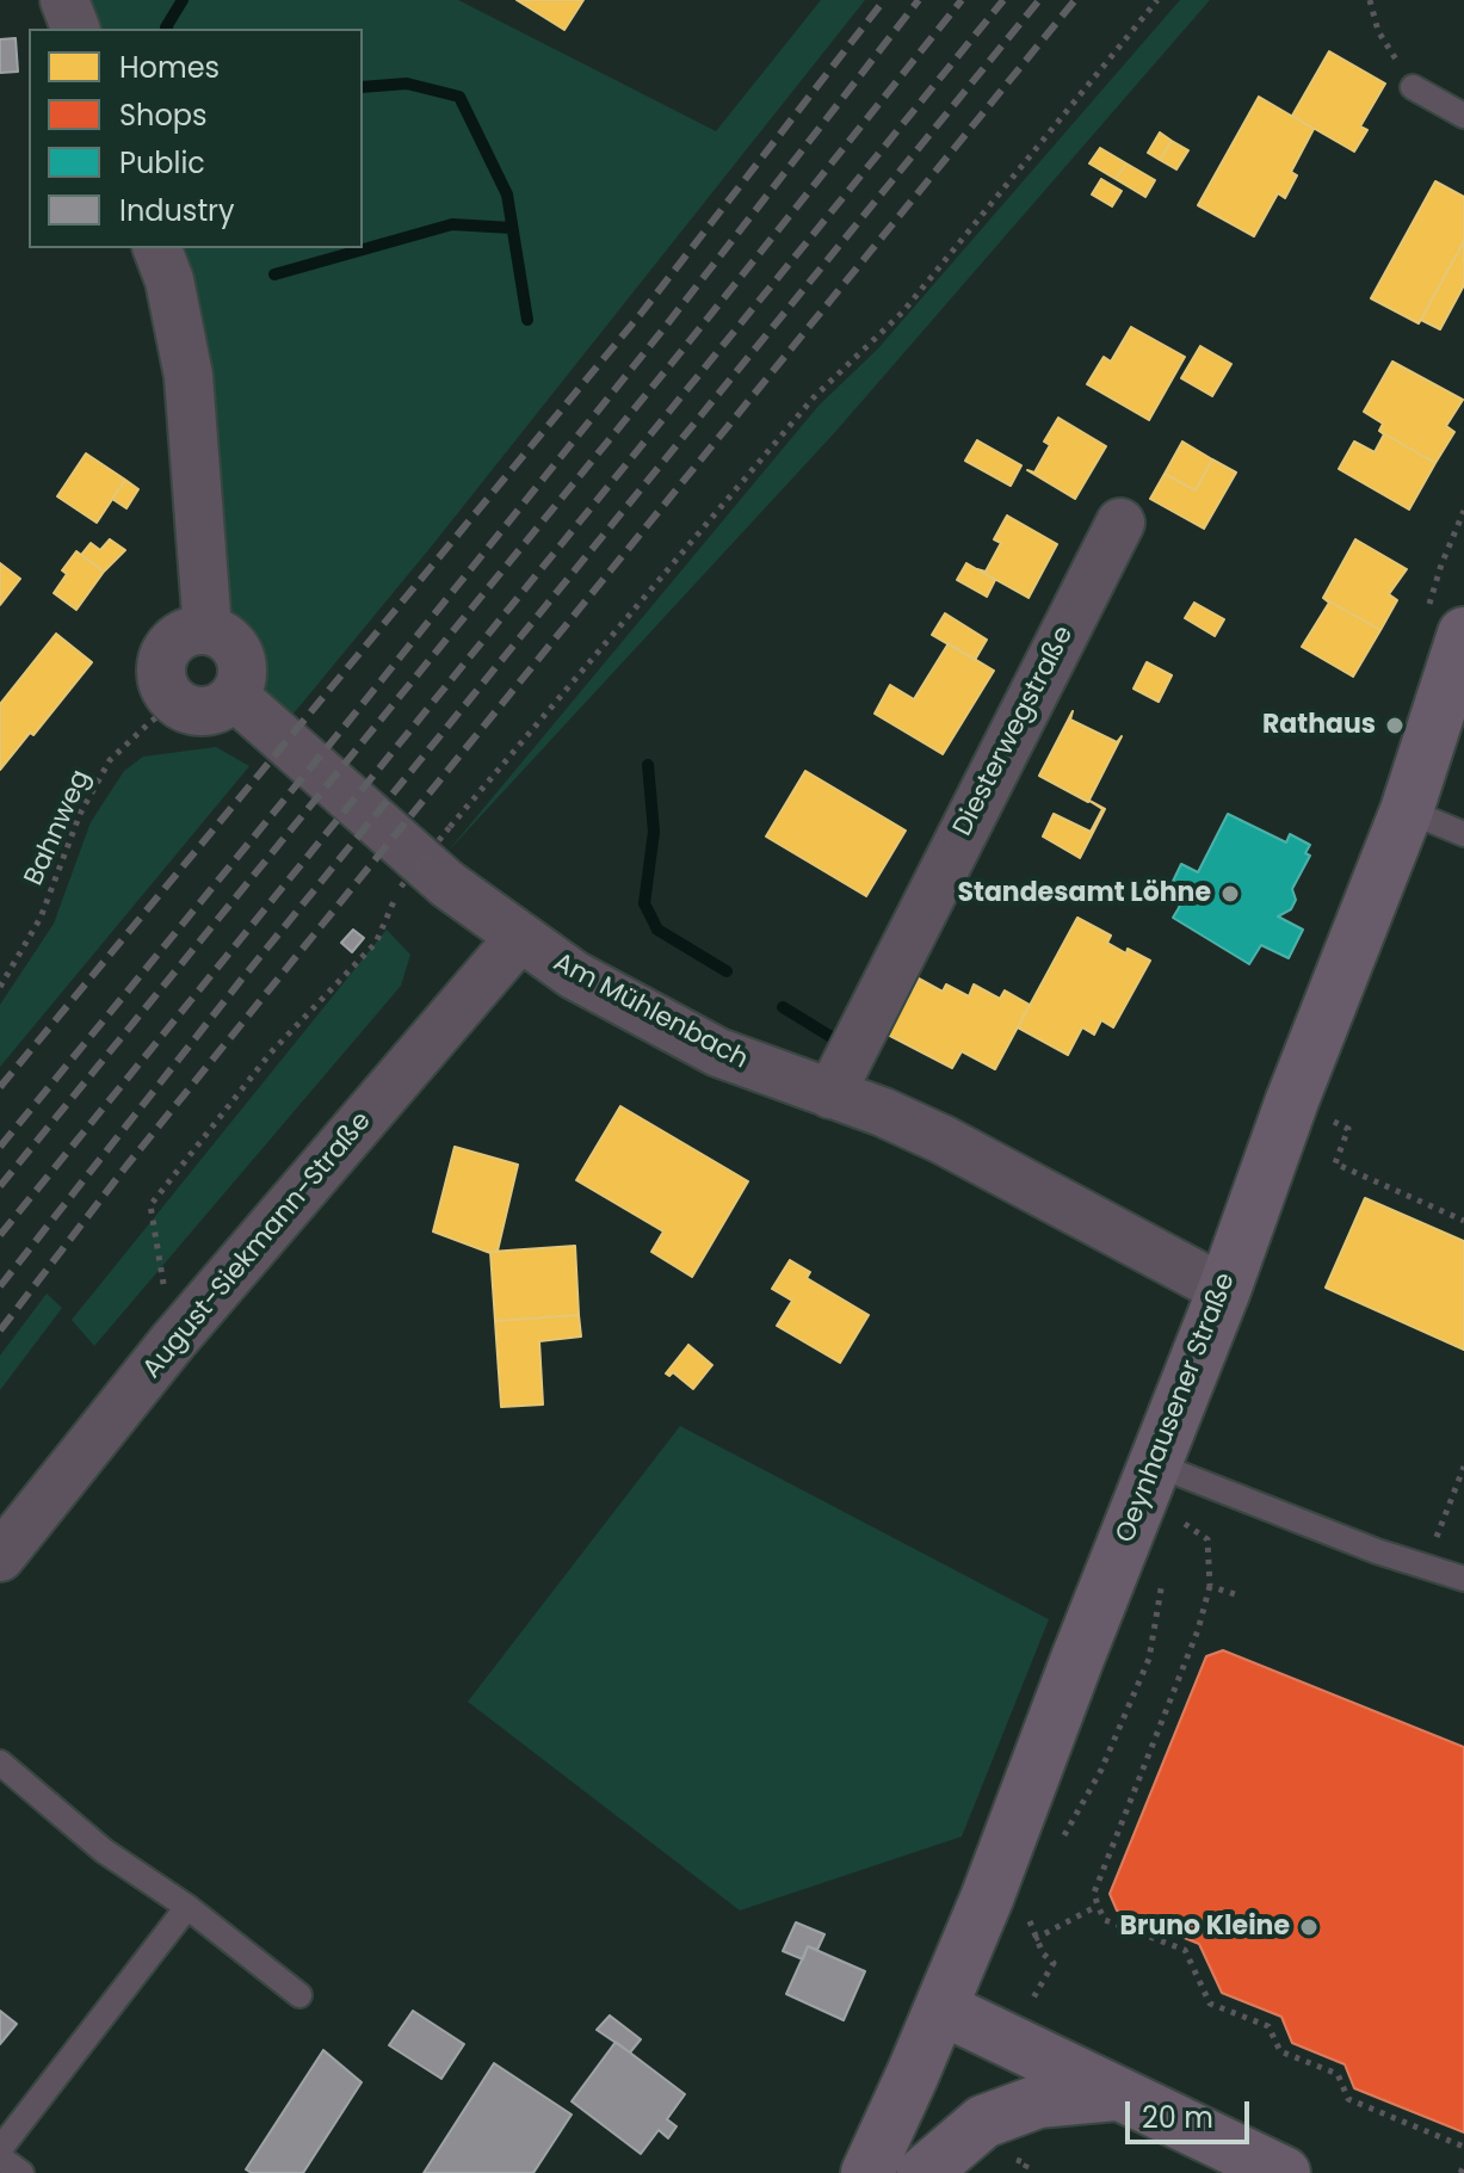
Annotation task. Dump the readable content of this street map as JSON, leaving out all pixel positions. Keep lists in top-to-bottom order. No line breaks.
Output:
{"streets":{"main road":["Oeynhausener Straße"],"street":["Diesterwegstraße","Am Mühlenbach","August-Siekmann-Straße"],"path":["Bahnweg"]},"crossings":[["Diesterwegstraße","Am Mühlenbach"],["Bahnweg","Am Mühlenbach"],["Am Mühlenbach","August-Siekmann-Straße"],["Am Mühlenbach","Oeynhausener Straße"]],"places":["Rathaus","Standesamt Löhne","Bruno Kleine"],"legend":["Homes","Shops","Public","Industry"],"scale_bar":"20 m"}
